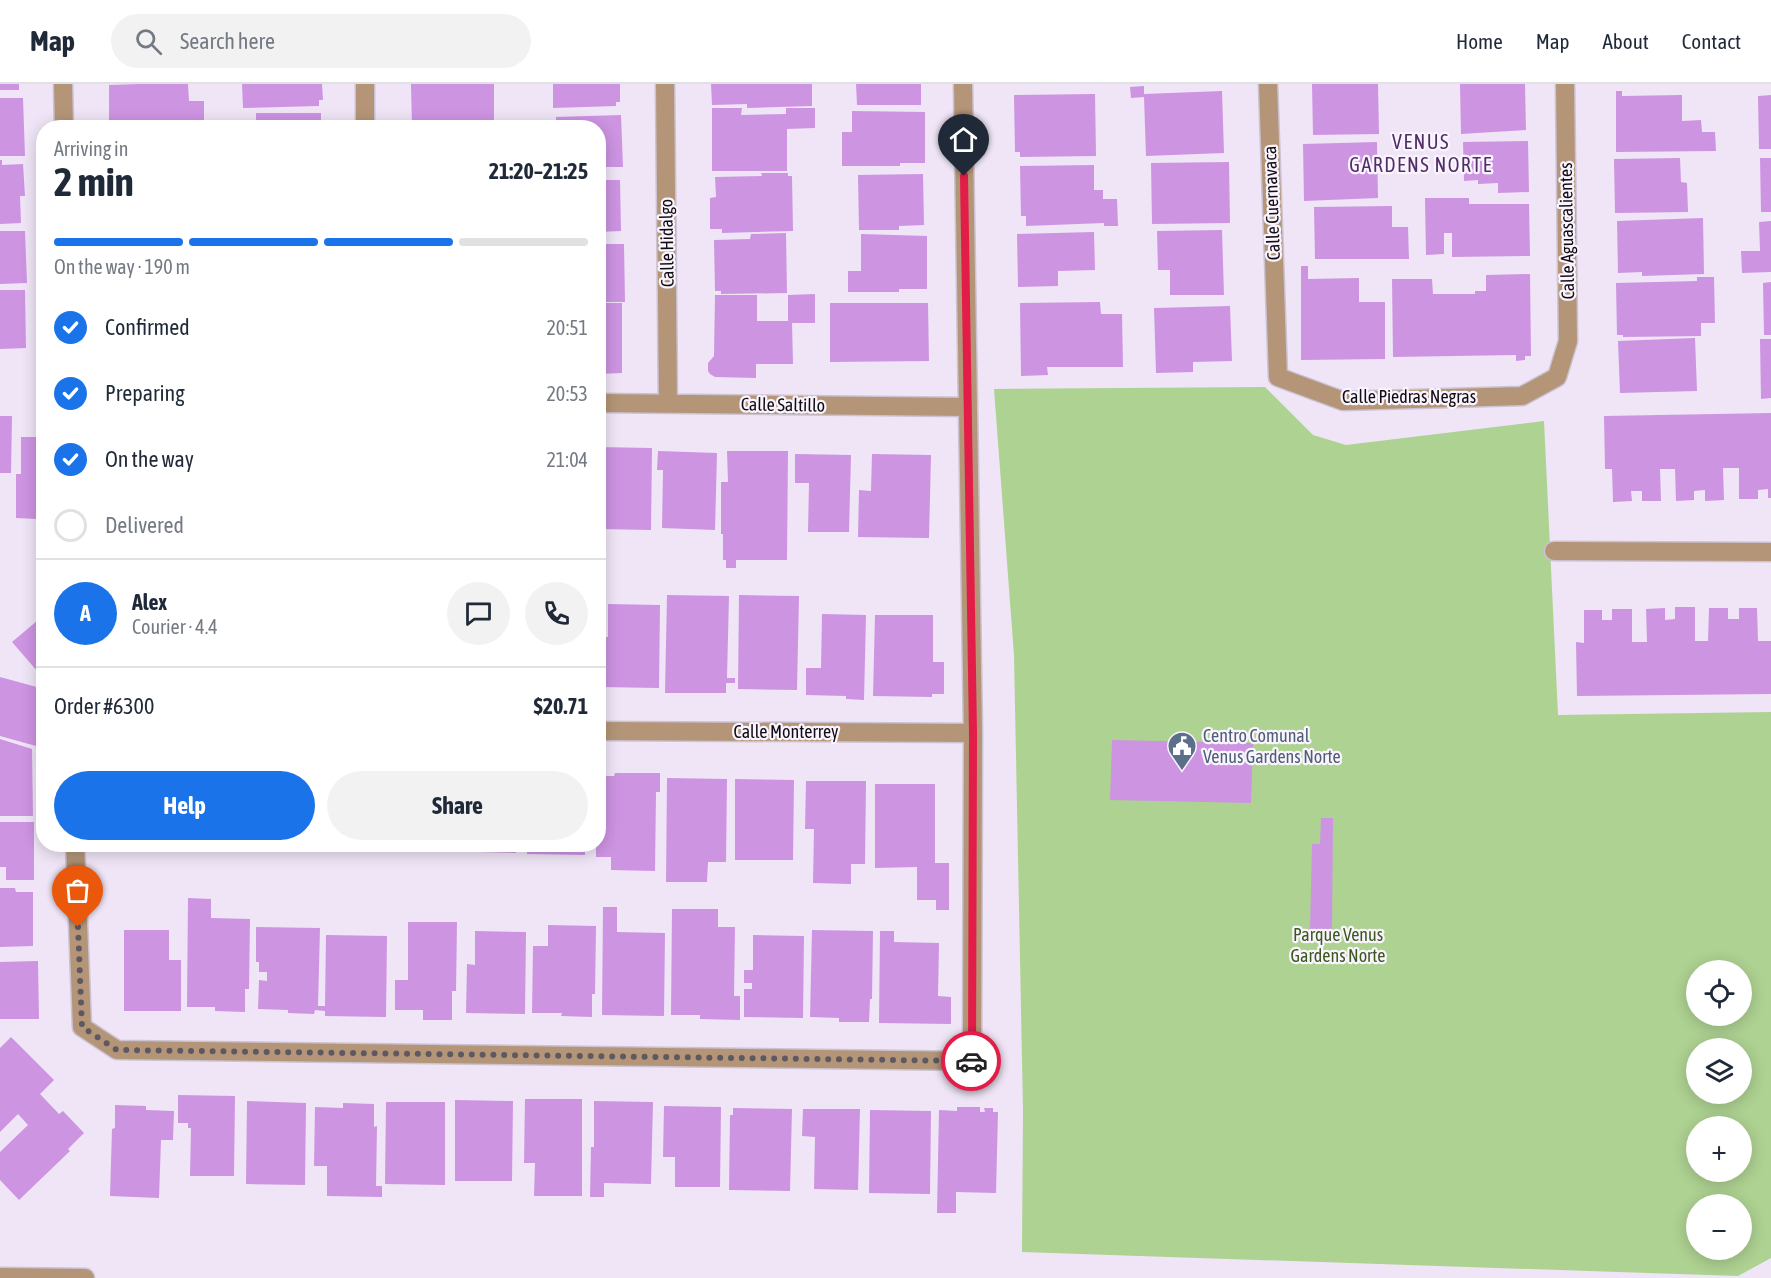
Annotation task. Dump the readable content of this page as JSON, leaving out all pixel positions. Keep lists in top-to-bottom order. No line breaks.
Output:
{"streets":{"street":["Calle Cuernavaca","Calle Aguascalientes","Calle Hidalgo","Calle Piedras Negras","Calle Saltillo","Calle Monterrey"]},"crossings":[["Calle Cuernavaca","Calle Piedras Negras"],["Calle Aguascalientes","Calle Piedras Negras"],["Calle Hidalgo","Calle Saltillo"]],"districts":["VENUS GARDENS NORTE"],"parks":["Parque Venus Gardens Norte"],"places":{"public building":["Centro Comunal Venus Gardens Norte"]},"page":{"header":"Map","search":"Search here","nav":["Home","Map","About","Contact"],"heading":["2 min","Arriving in","21:20–21:25"],"panel":["Alex","Courier · 4.4","Order #6300","$20.71"],"bar":"On the way · 190 m","list":[["Confirmed","20:51"],["Preparing","20:53"],["On the way","21:04"],"Delivered"],"round":"A","buttons":["Help","Share"],"map_buttons":["+","−"]}}
